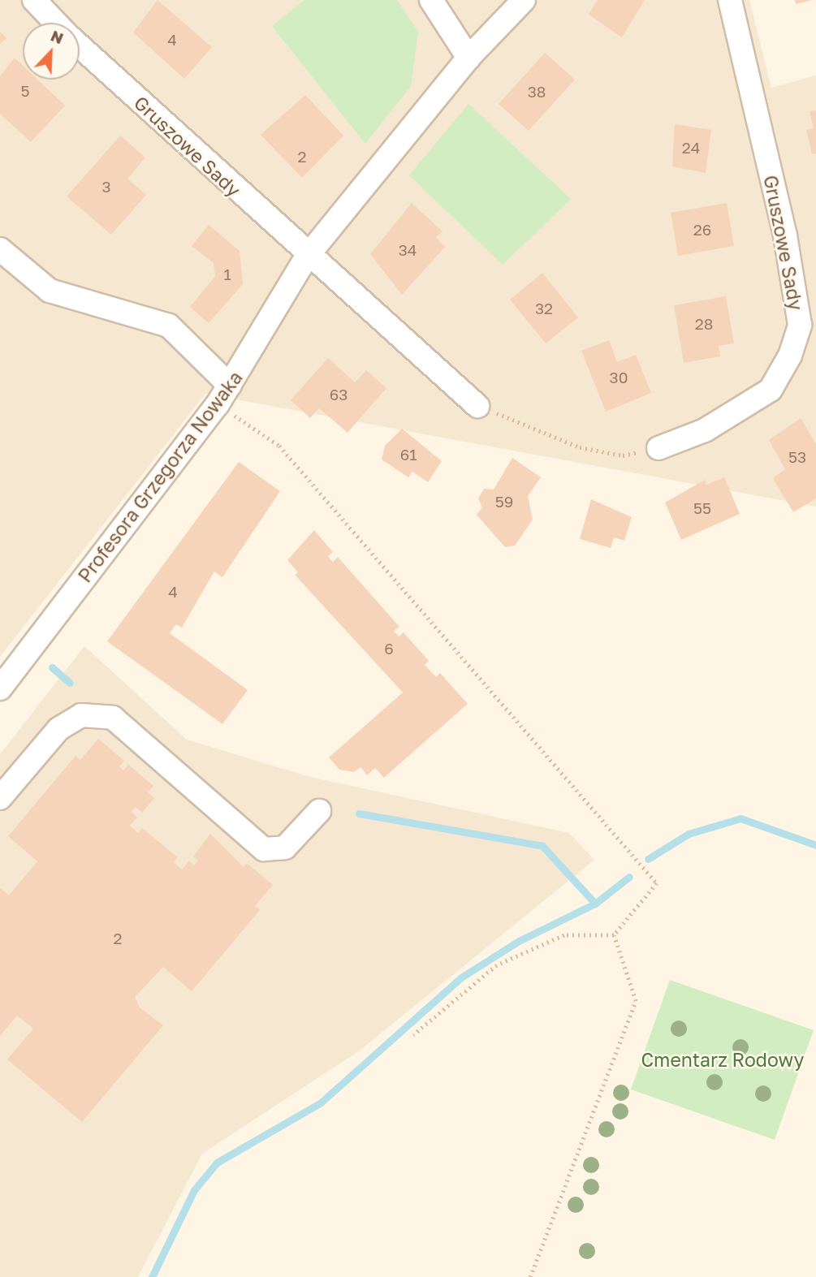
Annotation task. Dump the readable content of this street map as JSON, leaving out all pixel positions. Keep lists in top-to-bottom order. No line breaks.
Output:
{"streets":{"street":["Gruszowe Sady","Profesora Grzegorza Nowaka"]},"crossings":[["Gruszowe Sady","Profesora Grzegorza Nowaka"]],"parks":["Cmentarz Rodowy"],"house_numbers":["4","5","38","24","2","3","26","34","1","32","28","30","63","61","53","59","55","4","6","2"],"north":"top right"}
